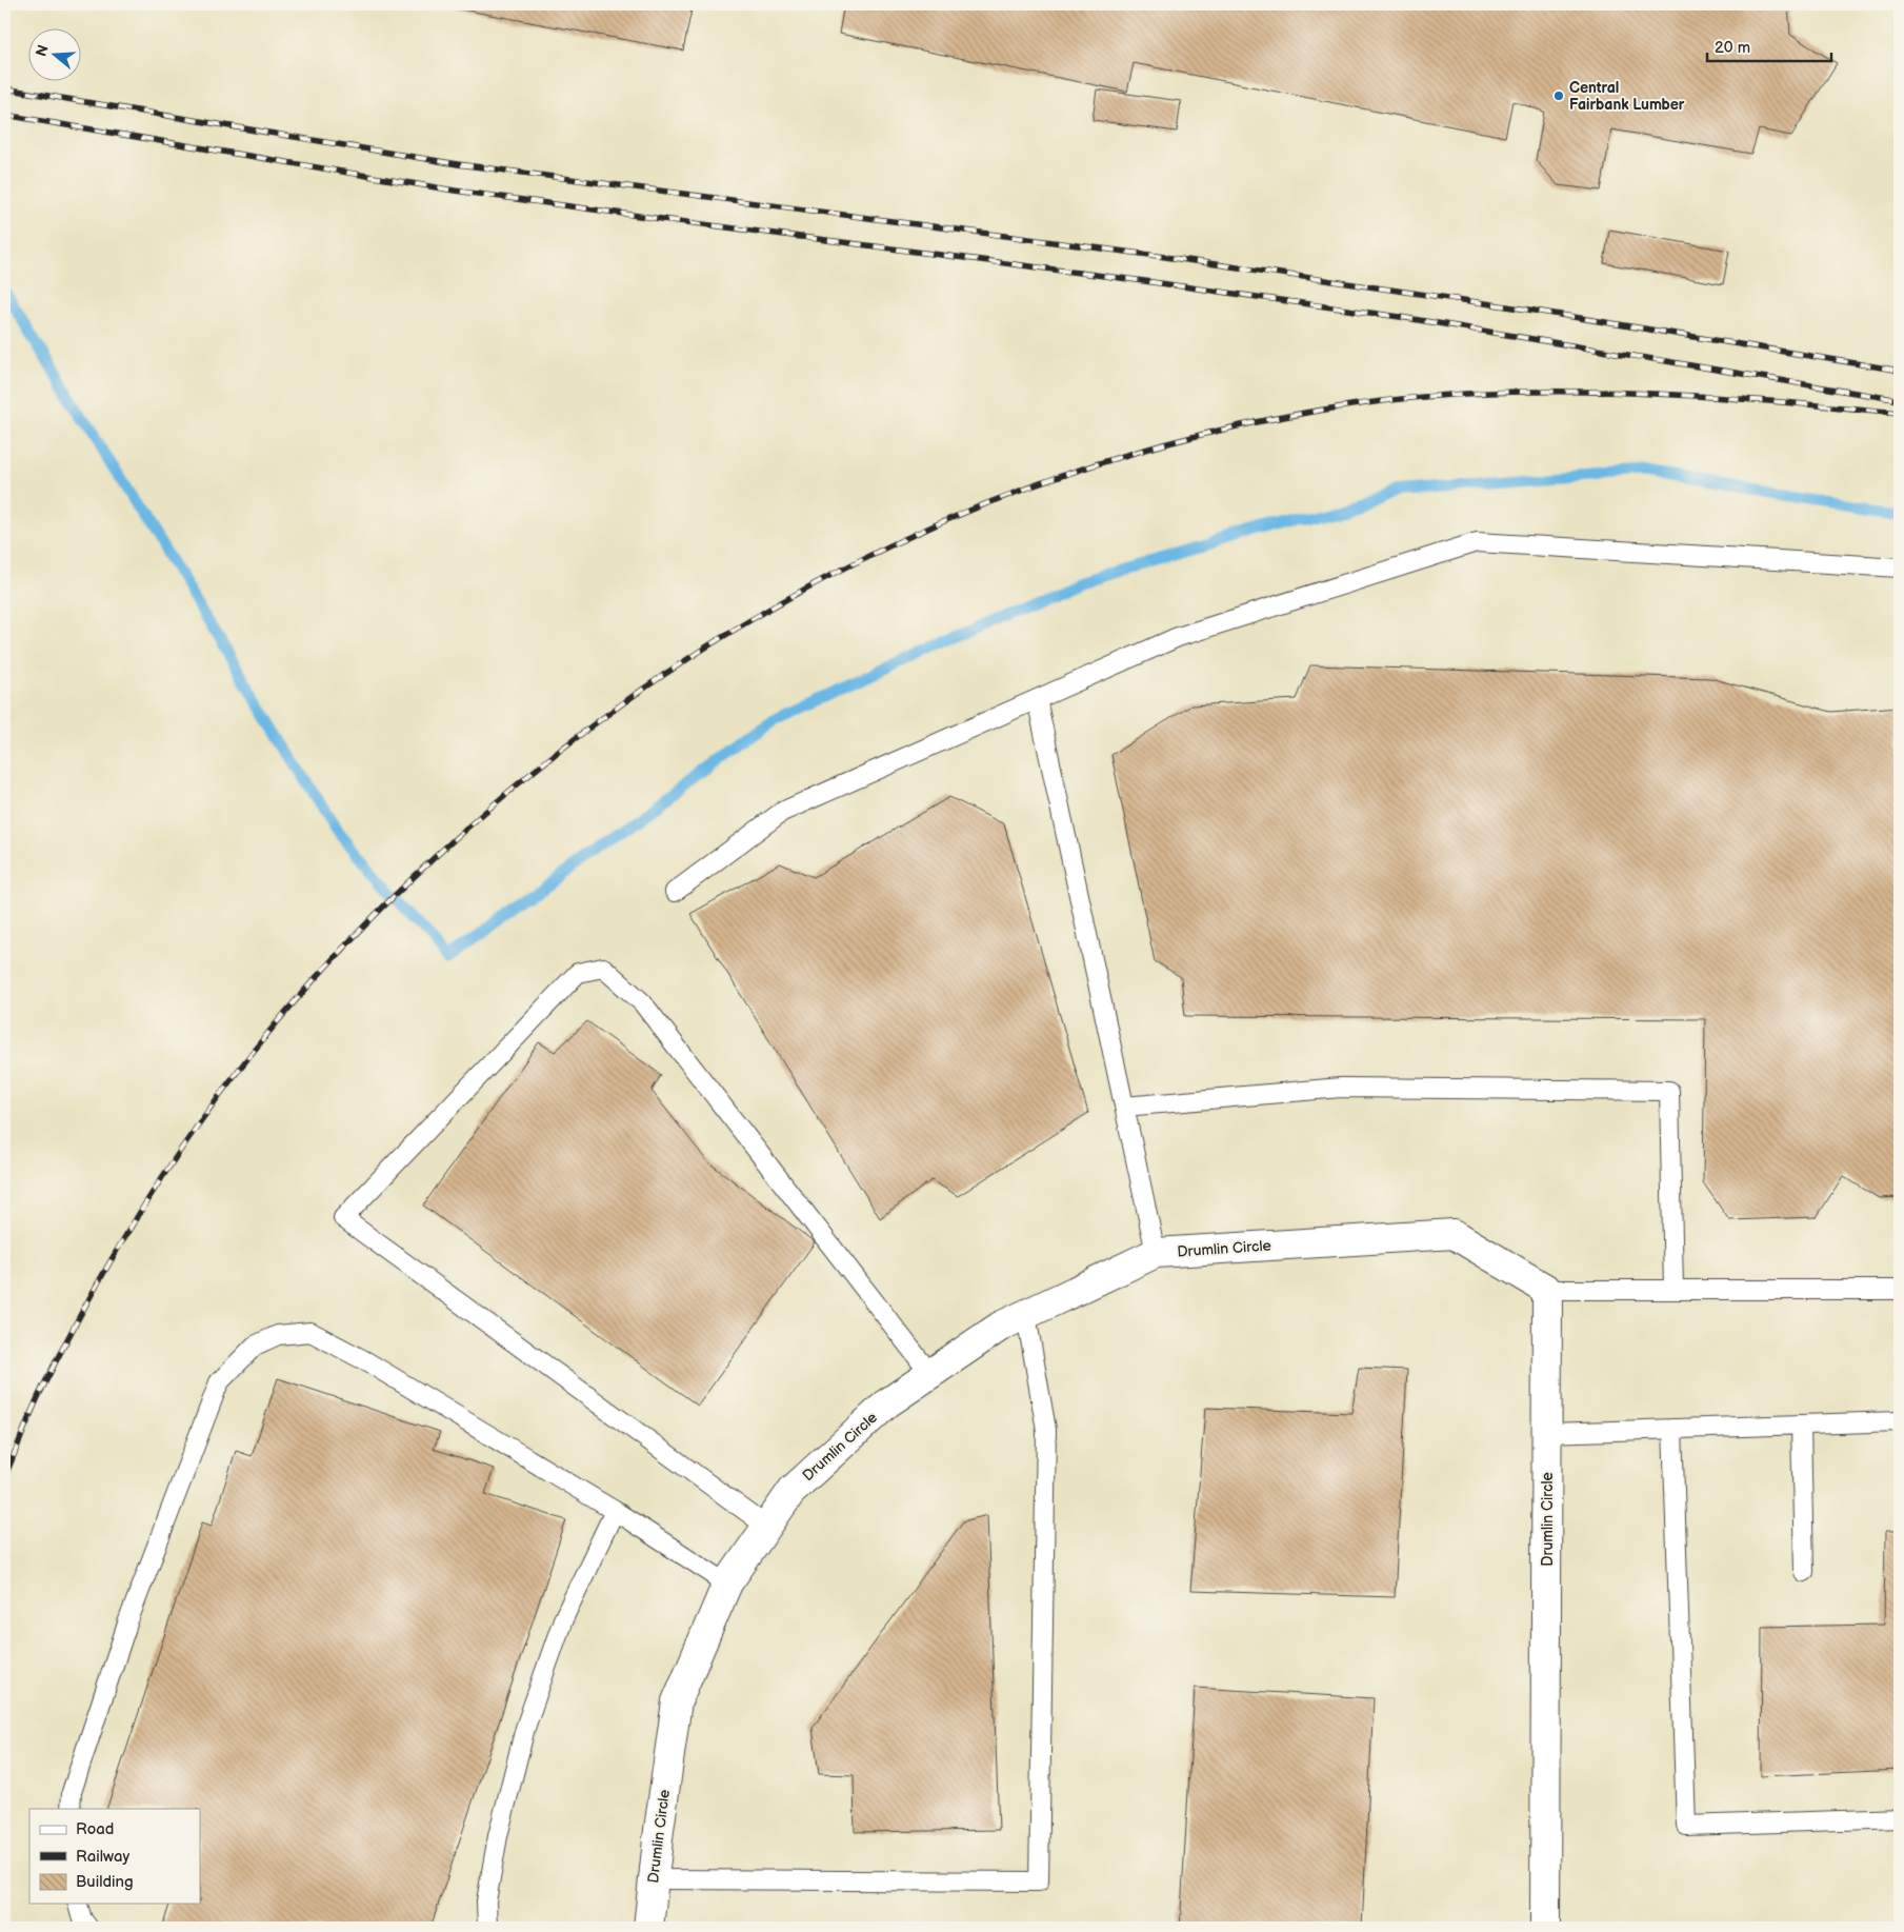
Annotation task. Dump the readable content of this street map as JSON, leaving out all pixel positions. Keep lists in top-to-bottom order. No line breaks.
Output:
{"streets":{"street":["Drumlin Circle"]},"places":["Central Fairbank Lumber"],"legend":["Road","Railway","Building"],"scale_bar":"20 m","north":"left"}
